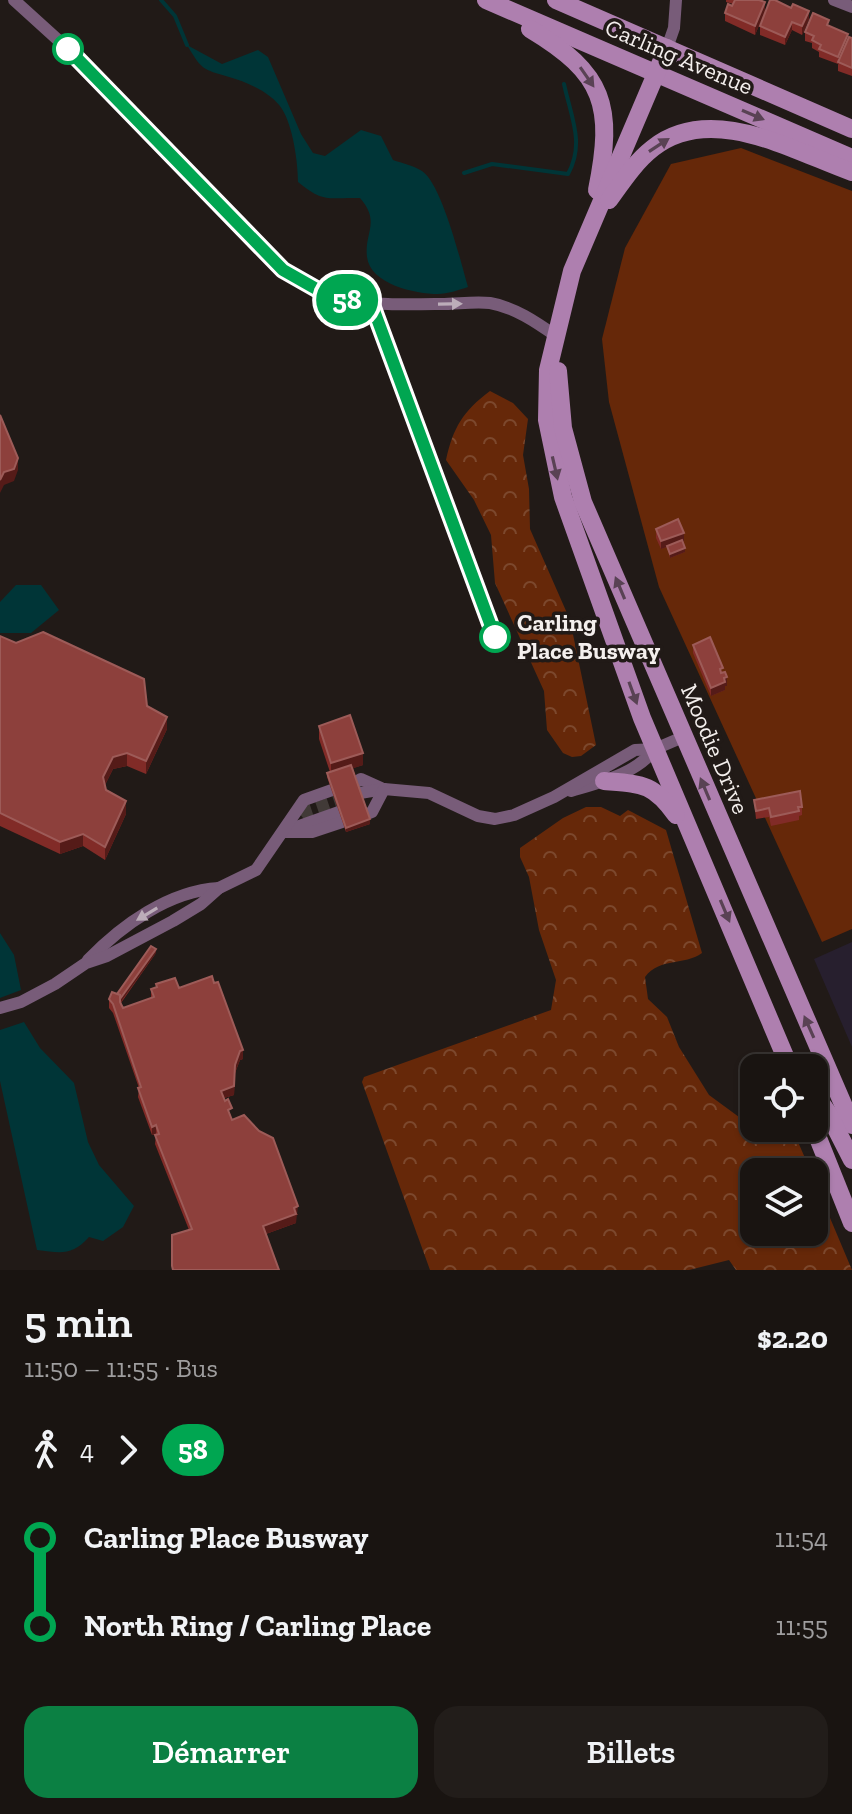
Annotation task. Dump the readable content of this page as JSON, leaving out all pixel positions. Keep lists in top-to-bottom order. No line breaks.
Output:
{"streets":{"main road":["Carling Avenue","Moodie Drive"]},"crossings":[["Carling Avenue","Moodie Drive"]],"places":["Carling Place Busway"],"lines":["bus line 58"],"page":{"on_map":"58","heading":["5 min","11:50 – 11:55 · Bus","$2.20"],"legs":["4","58"],"list":[{"name":"Carling Place Busway","value":"11:54"},{"name":"North Ring / Carling Place","value":"11:55"}],"buttons":["Démarrer","Billets"]}}
